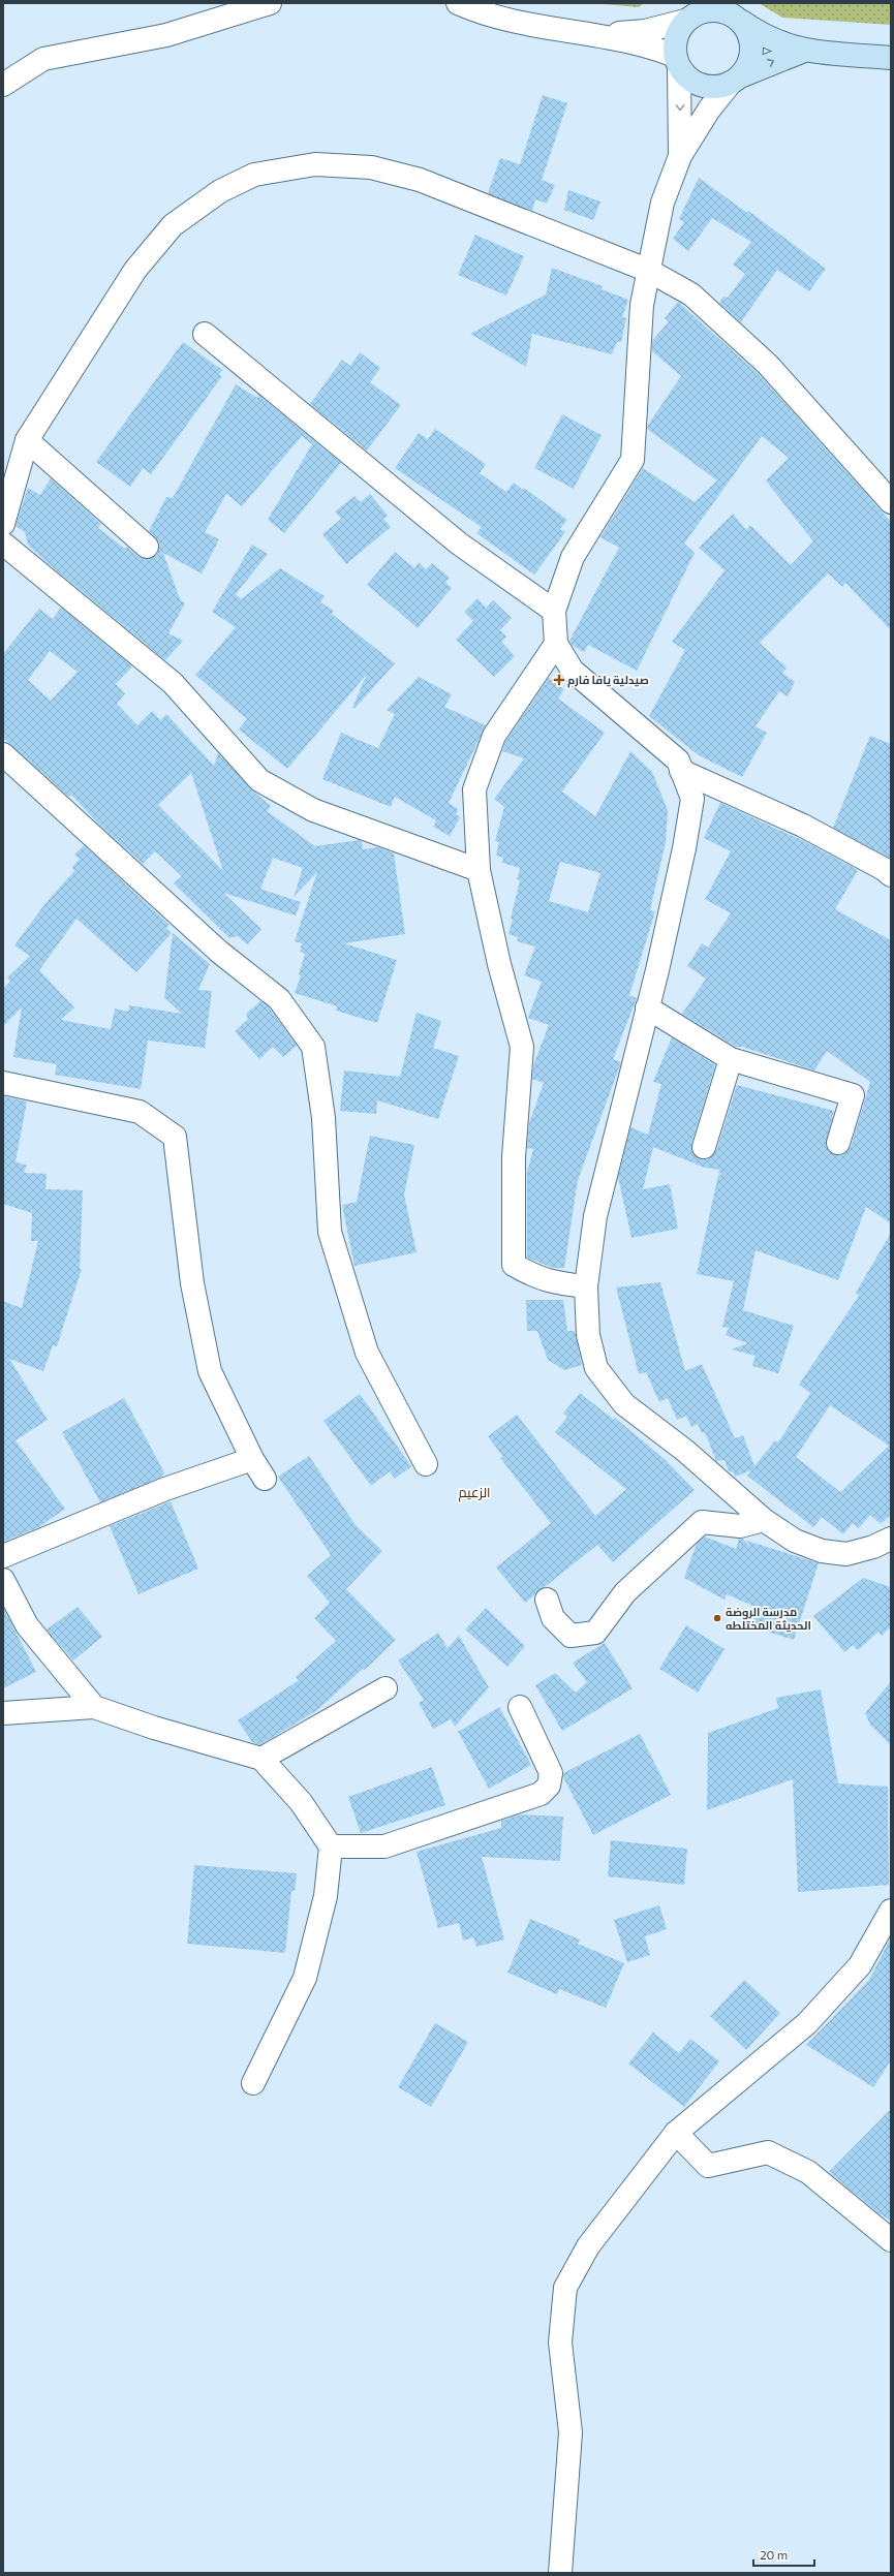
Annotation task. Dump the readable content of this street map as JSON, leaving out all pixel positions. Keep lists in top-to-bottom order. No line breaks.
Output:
{"districts":["الزعيم"],"places":{"health":["صيدلية يافا فارم"],"other":["مدرسة الروضة الحديثة المختلطه"]},"scale_bar":"20 m"}
